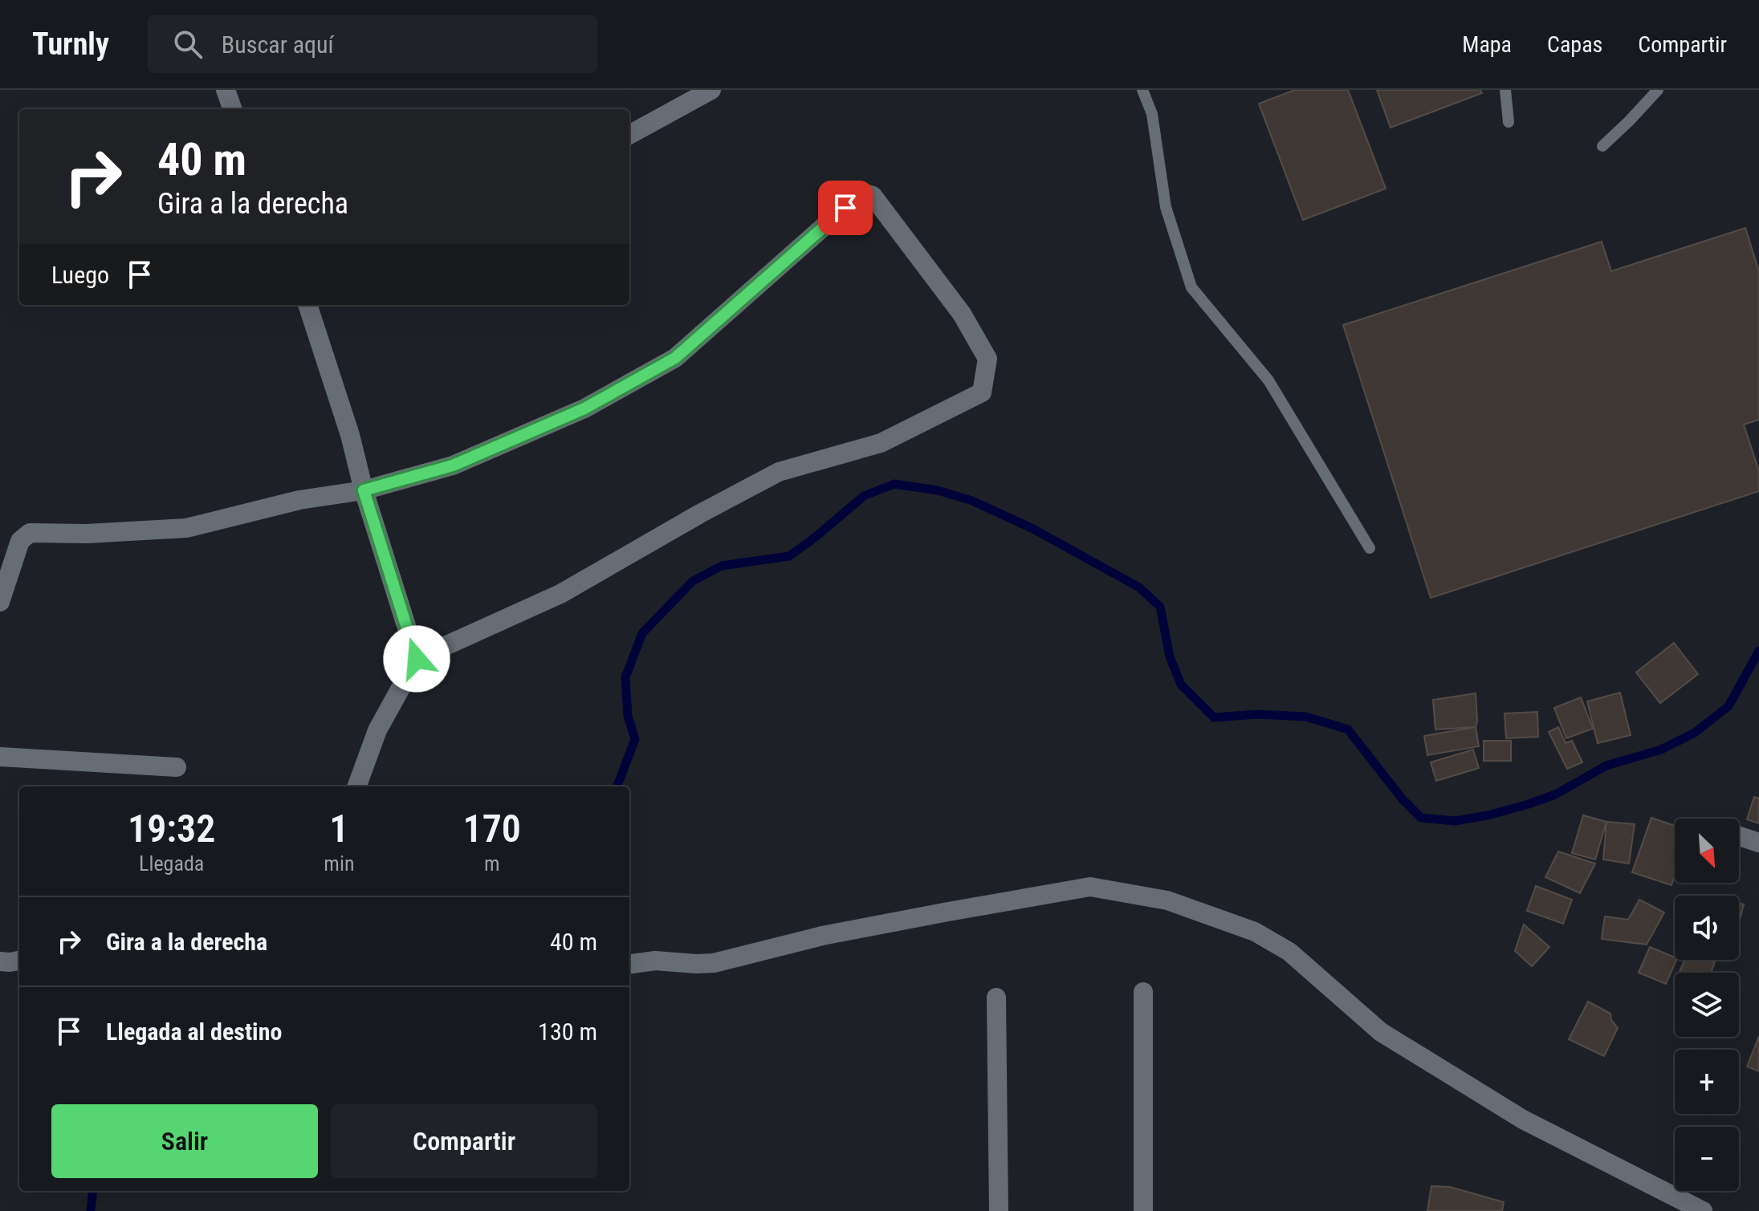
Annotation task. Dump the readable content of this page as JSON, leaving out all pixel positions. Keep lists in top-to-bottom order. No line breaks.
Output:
{"north":"bottom right","page":{"header":"Turnly","search":"Buscar aquí","nav":["Mapa","Capas","Compartir"],"turn":["40 m","Gira a la derecha"],"then":"Luego","eta":["19:32","Llegada","1","min","170","m"],"map_buttons":["+","−"],"list":[{"name":"Gira a la derecha","value":"40 m"},{"name":"Llegada al destino","value":"130 m"}],"buttons":["Salir","Compartir"]}}
